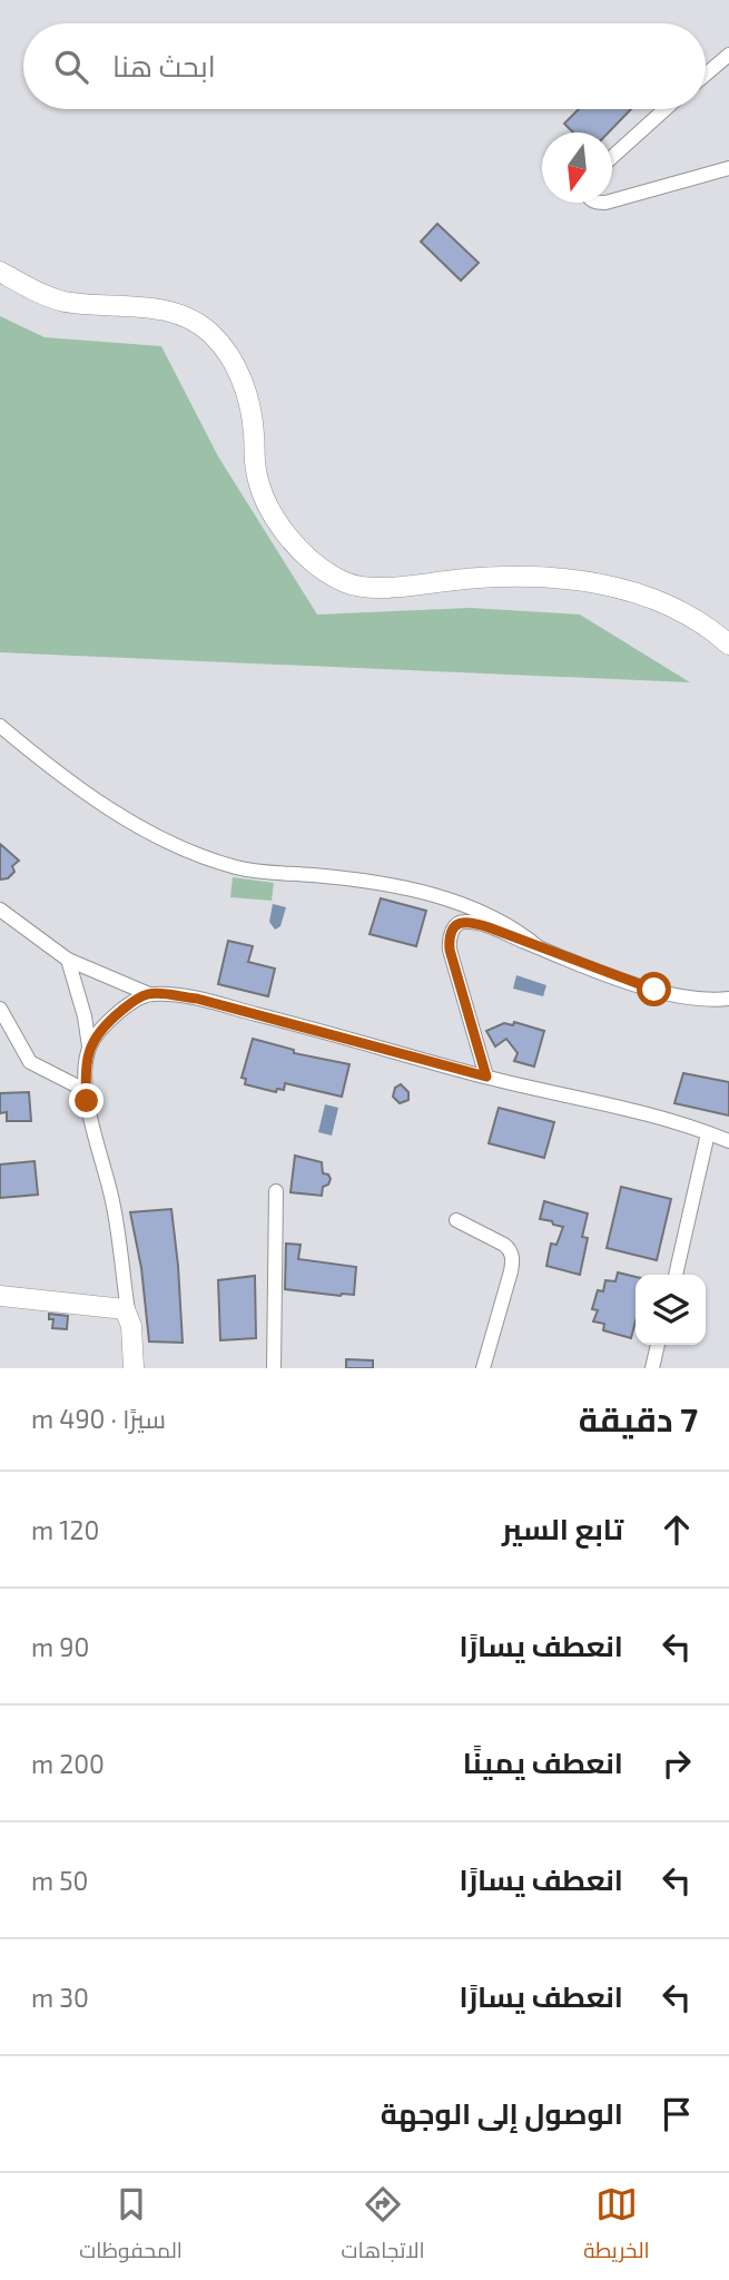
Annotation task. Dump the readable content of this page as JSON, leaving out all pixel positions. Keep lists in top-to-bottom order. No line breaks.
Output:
{"north":"bottom","page":{"search":"ابحث هنا","heading":["7 دقيقة","سيرًا · 490 m"],"list":[["تابع السير","120 m"],["انعطف يسارًا","90 m"],["انعطف يمينًا","200 m"],["انعطف يسارًا","50 m"],["انعطف يسارًا","30 m"],"الوصول إلى الوجهة"],"nav":["الخريطة","الاتجاهات","المحفوظات"]}}
